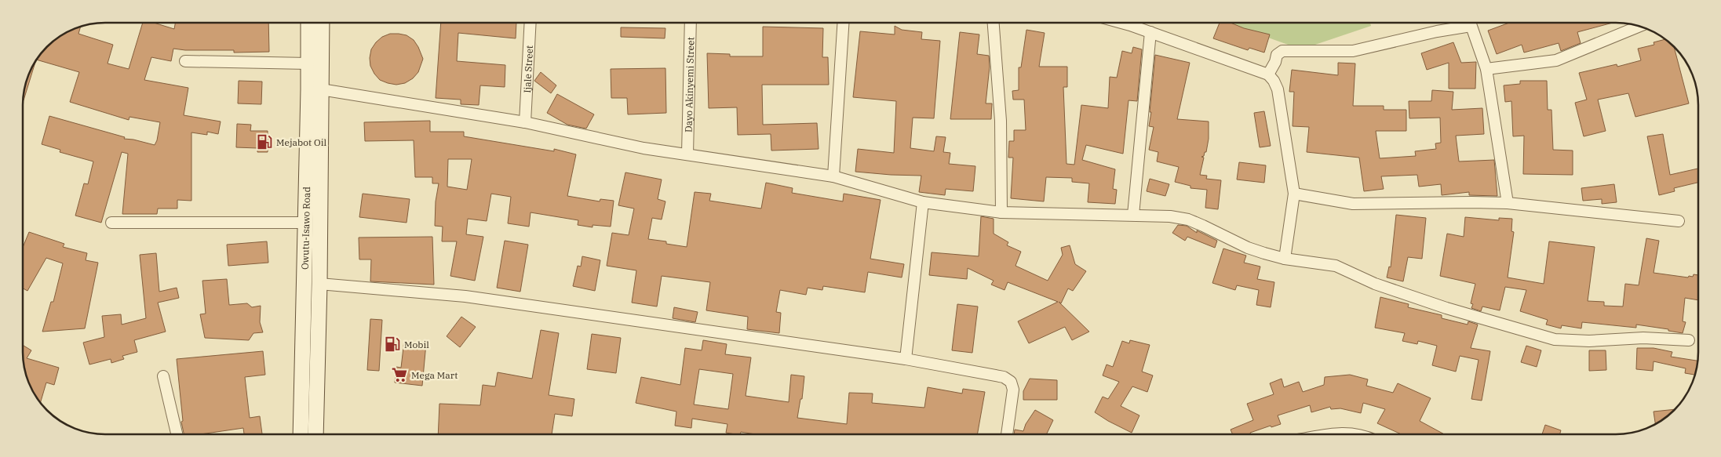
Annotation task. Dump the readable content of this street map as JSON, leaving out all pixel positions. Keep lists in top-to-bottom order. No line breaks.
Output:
{"streets":{"street":["Ijale Street","Dayo Akinyemi Street","Owutu-Isawo Road"]},"places":{"fuel station":["Mejabot Oil","Mobil"],"supermarket":["Mega Mart"]}}
